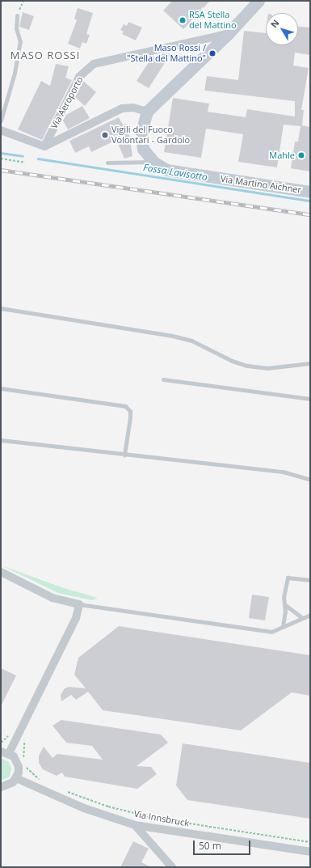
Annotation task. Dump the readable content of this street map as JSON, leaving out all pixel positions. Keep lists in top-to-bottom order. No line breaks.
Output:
{"streets":{"street":["Via Aeroporto","Via Martino Aichner","Via Innsbruck"]},"districts":["MASO ROSSI"],"water":["Fossa Lavisotto"],"places":["RSA Stella del Mattino","Maso Rossi / \"Stella del Mattino\"","Vigili del Fuoco Volontari - Gardolo","Mahle"],"scale_bar":"50 m","north":"top left"}
